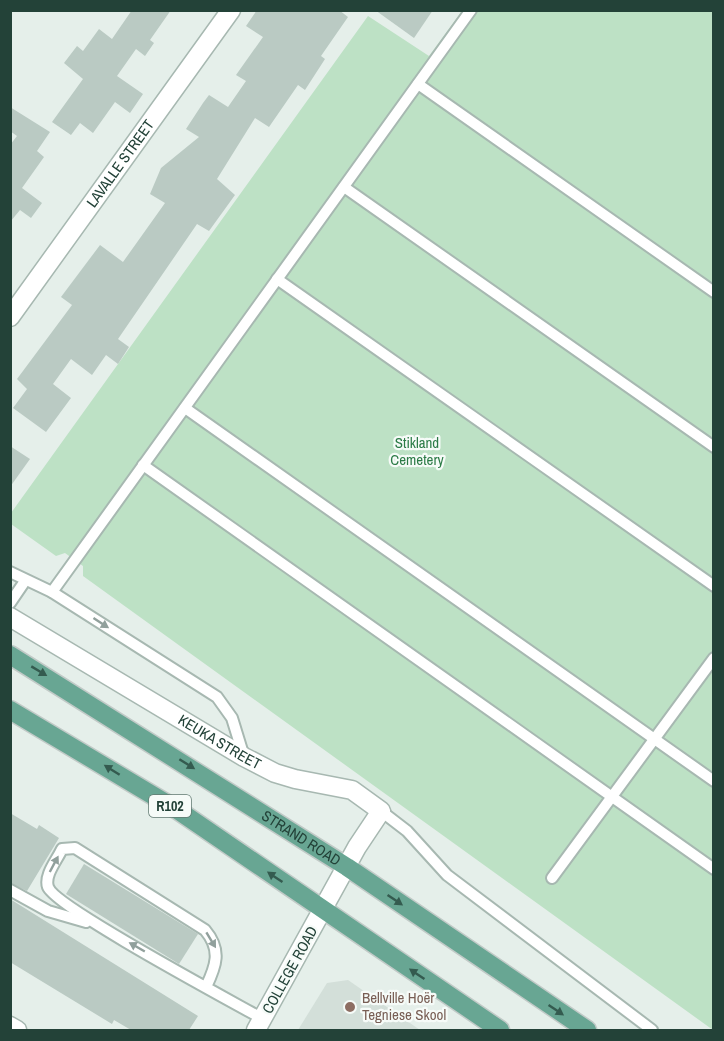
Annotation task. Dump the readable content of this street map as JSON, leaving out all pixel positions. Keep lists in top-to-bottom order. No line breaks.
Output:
{"streets":{"main road":["R102","STRAND ROAD"],"street":["LAVALLE STREET","KEUKA STREET","COLLEGE ROAD"]},"crossings":[["R102","COLLEGE ROAD"],["STRAND ROAD","COLLEGE ROAD"]],"parks":["Stikland Cemetery"],"places":["Bellville Hoër Tegniese Skool"]}
